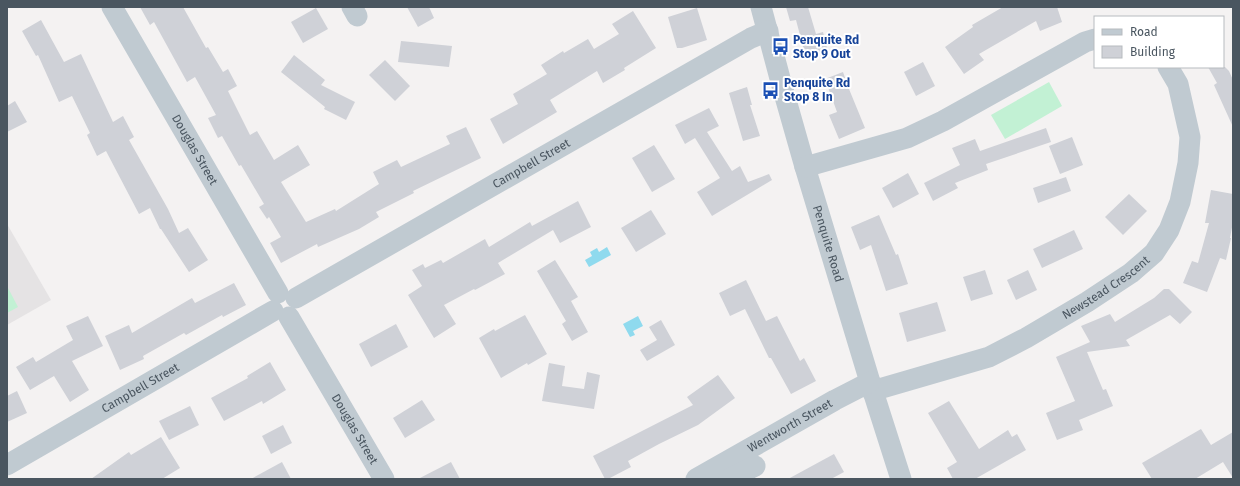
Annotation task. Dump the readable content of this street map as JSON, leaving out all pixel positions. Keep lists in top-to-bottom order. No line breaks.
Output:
{"streets":{"street":["Douglas Street","Campbell Street","Penquite Road","Newstead Crescent","Wentworth Street"]},"crossings":[["Douglas Street","Campbell Street"],["Campbell Street","Penquite Road"],["Penquite Road","Newstead Crescent"],["Penquite Road","Wentworth Street"],["Newstead Crescent","Wentworth Street"]],"places":{"bus stop":["Penquite Rd Stop 9 Out","Penquite Rd Stop 8 In"]},"legend":["Road","Building"]}
